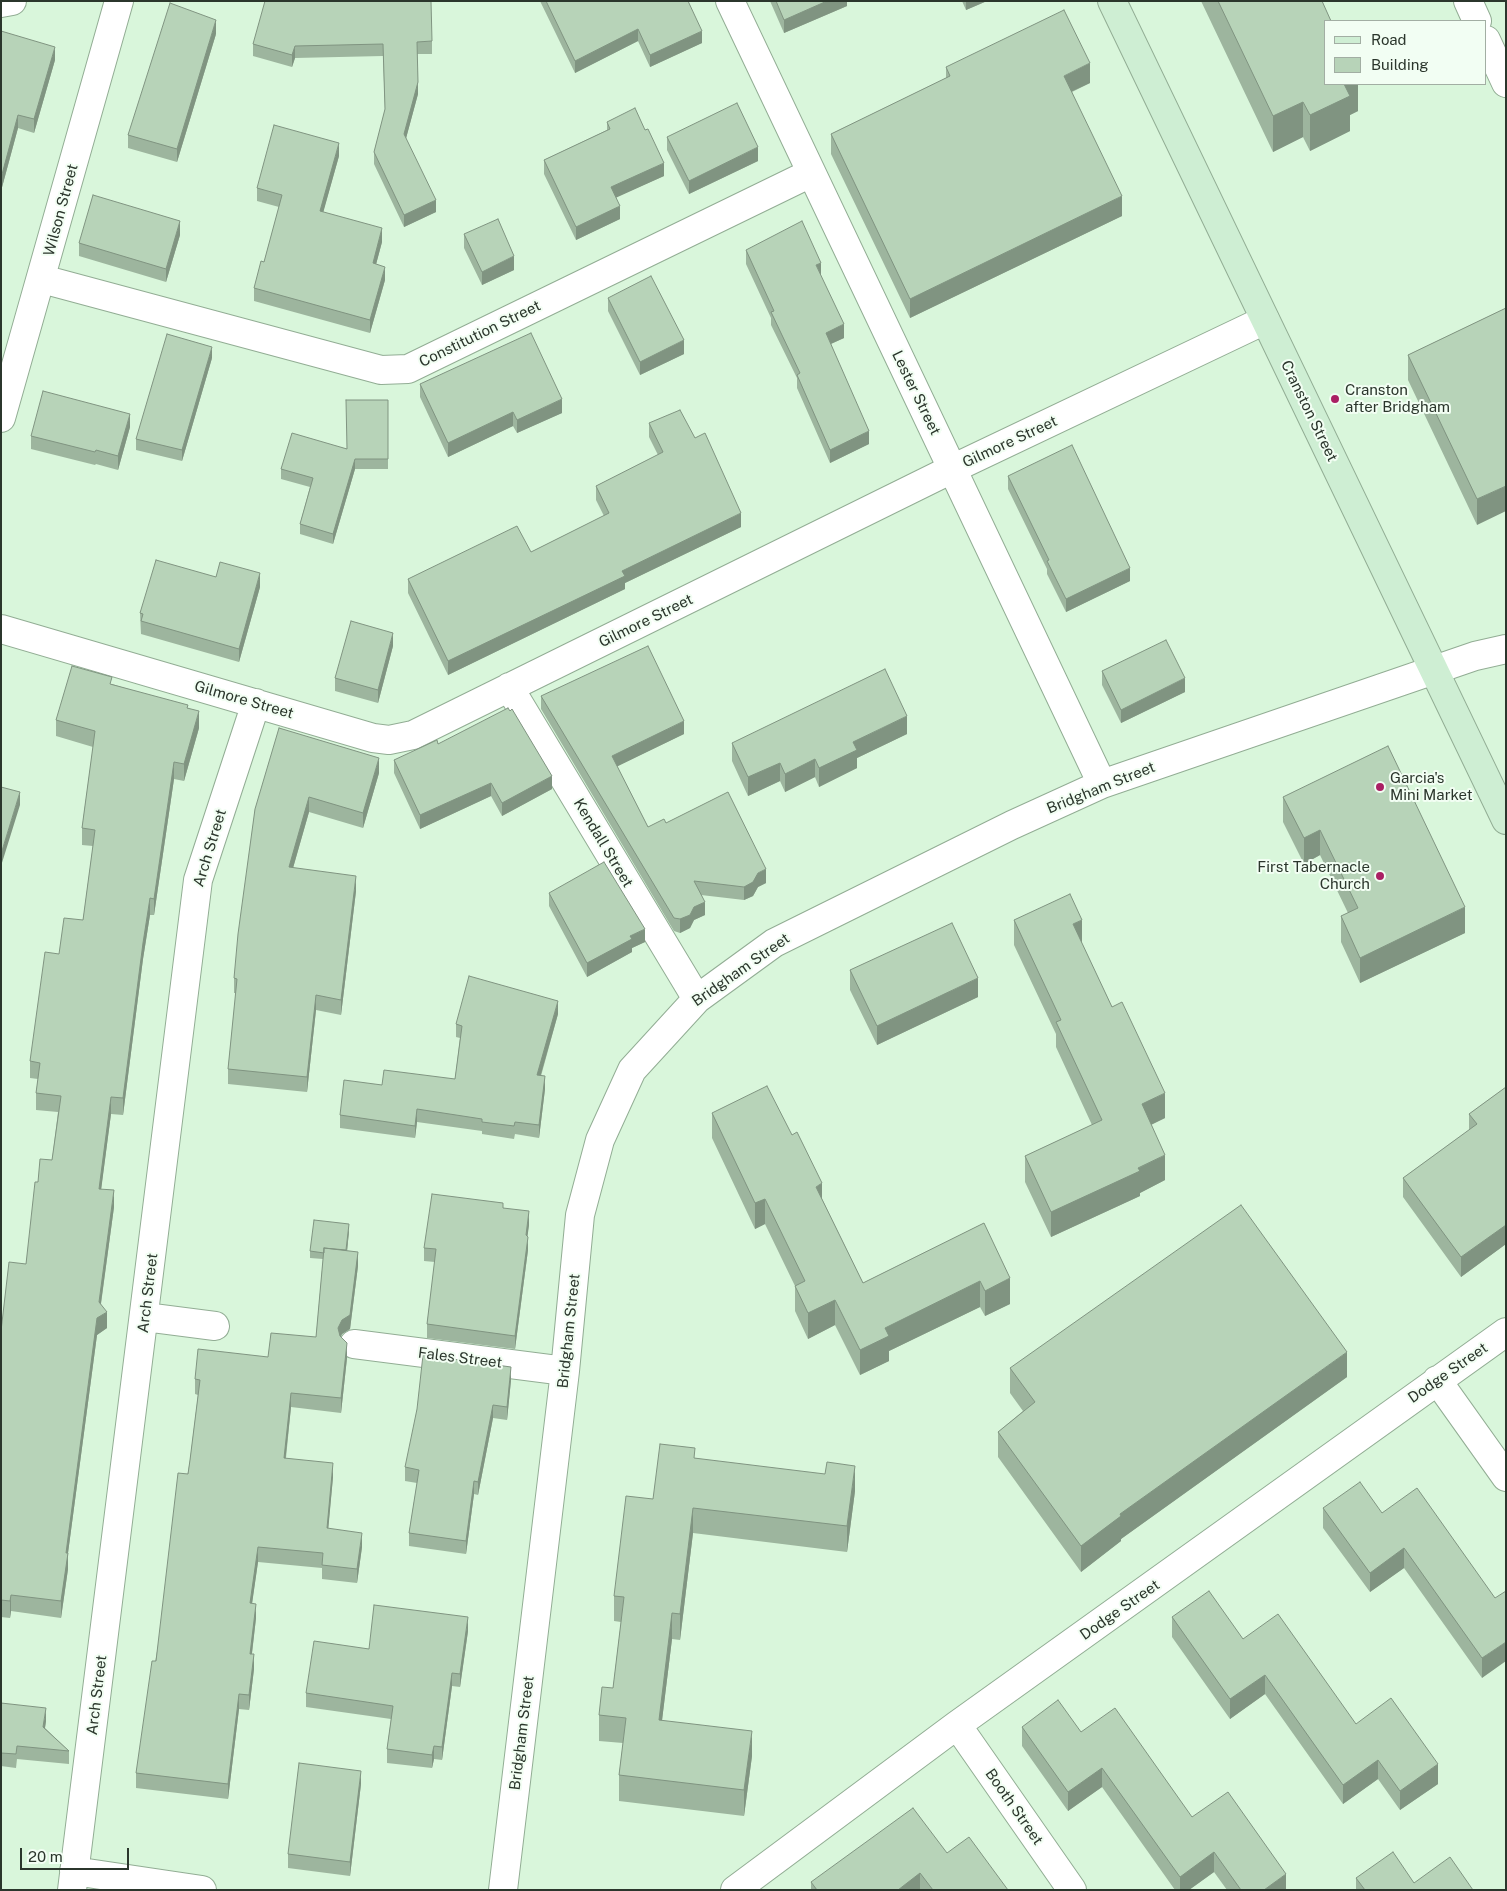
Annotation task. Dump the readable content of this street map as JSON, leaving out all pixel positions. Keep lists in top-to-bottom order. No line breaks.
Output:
{"streets":{"main road":["Cranston Street"],"street":["Wilson Street","Constitution Street","Lester Street","Gilmore Street","Bridgham Street","Kendall Street","Arch Street","Fales Street","Dodge Street","Booth Street"]},"crossings":[["Wilson Street","Constitution Street"],["Constitution Street","Lester Street"],["Lester Street","Gilmore Street"],["Lester Street","Bridgham Street"],["Cranston Street","Gilmore Street"],["Cranston Street","Bridgham Street"],["Gilmore Street","Kendall Street"],["Gilmore Street","Arch Street"],["Bridgham Street","Kendall Street"],["Bridgham Street","Fales Street"],["Dodge Street","Booth Street"]],"places":["Cranston after Bridgham","Garcia's Mini Market","First Tabernacle Church"],"legend":["Road","Building"],"scale_bar":"20 m"}
